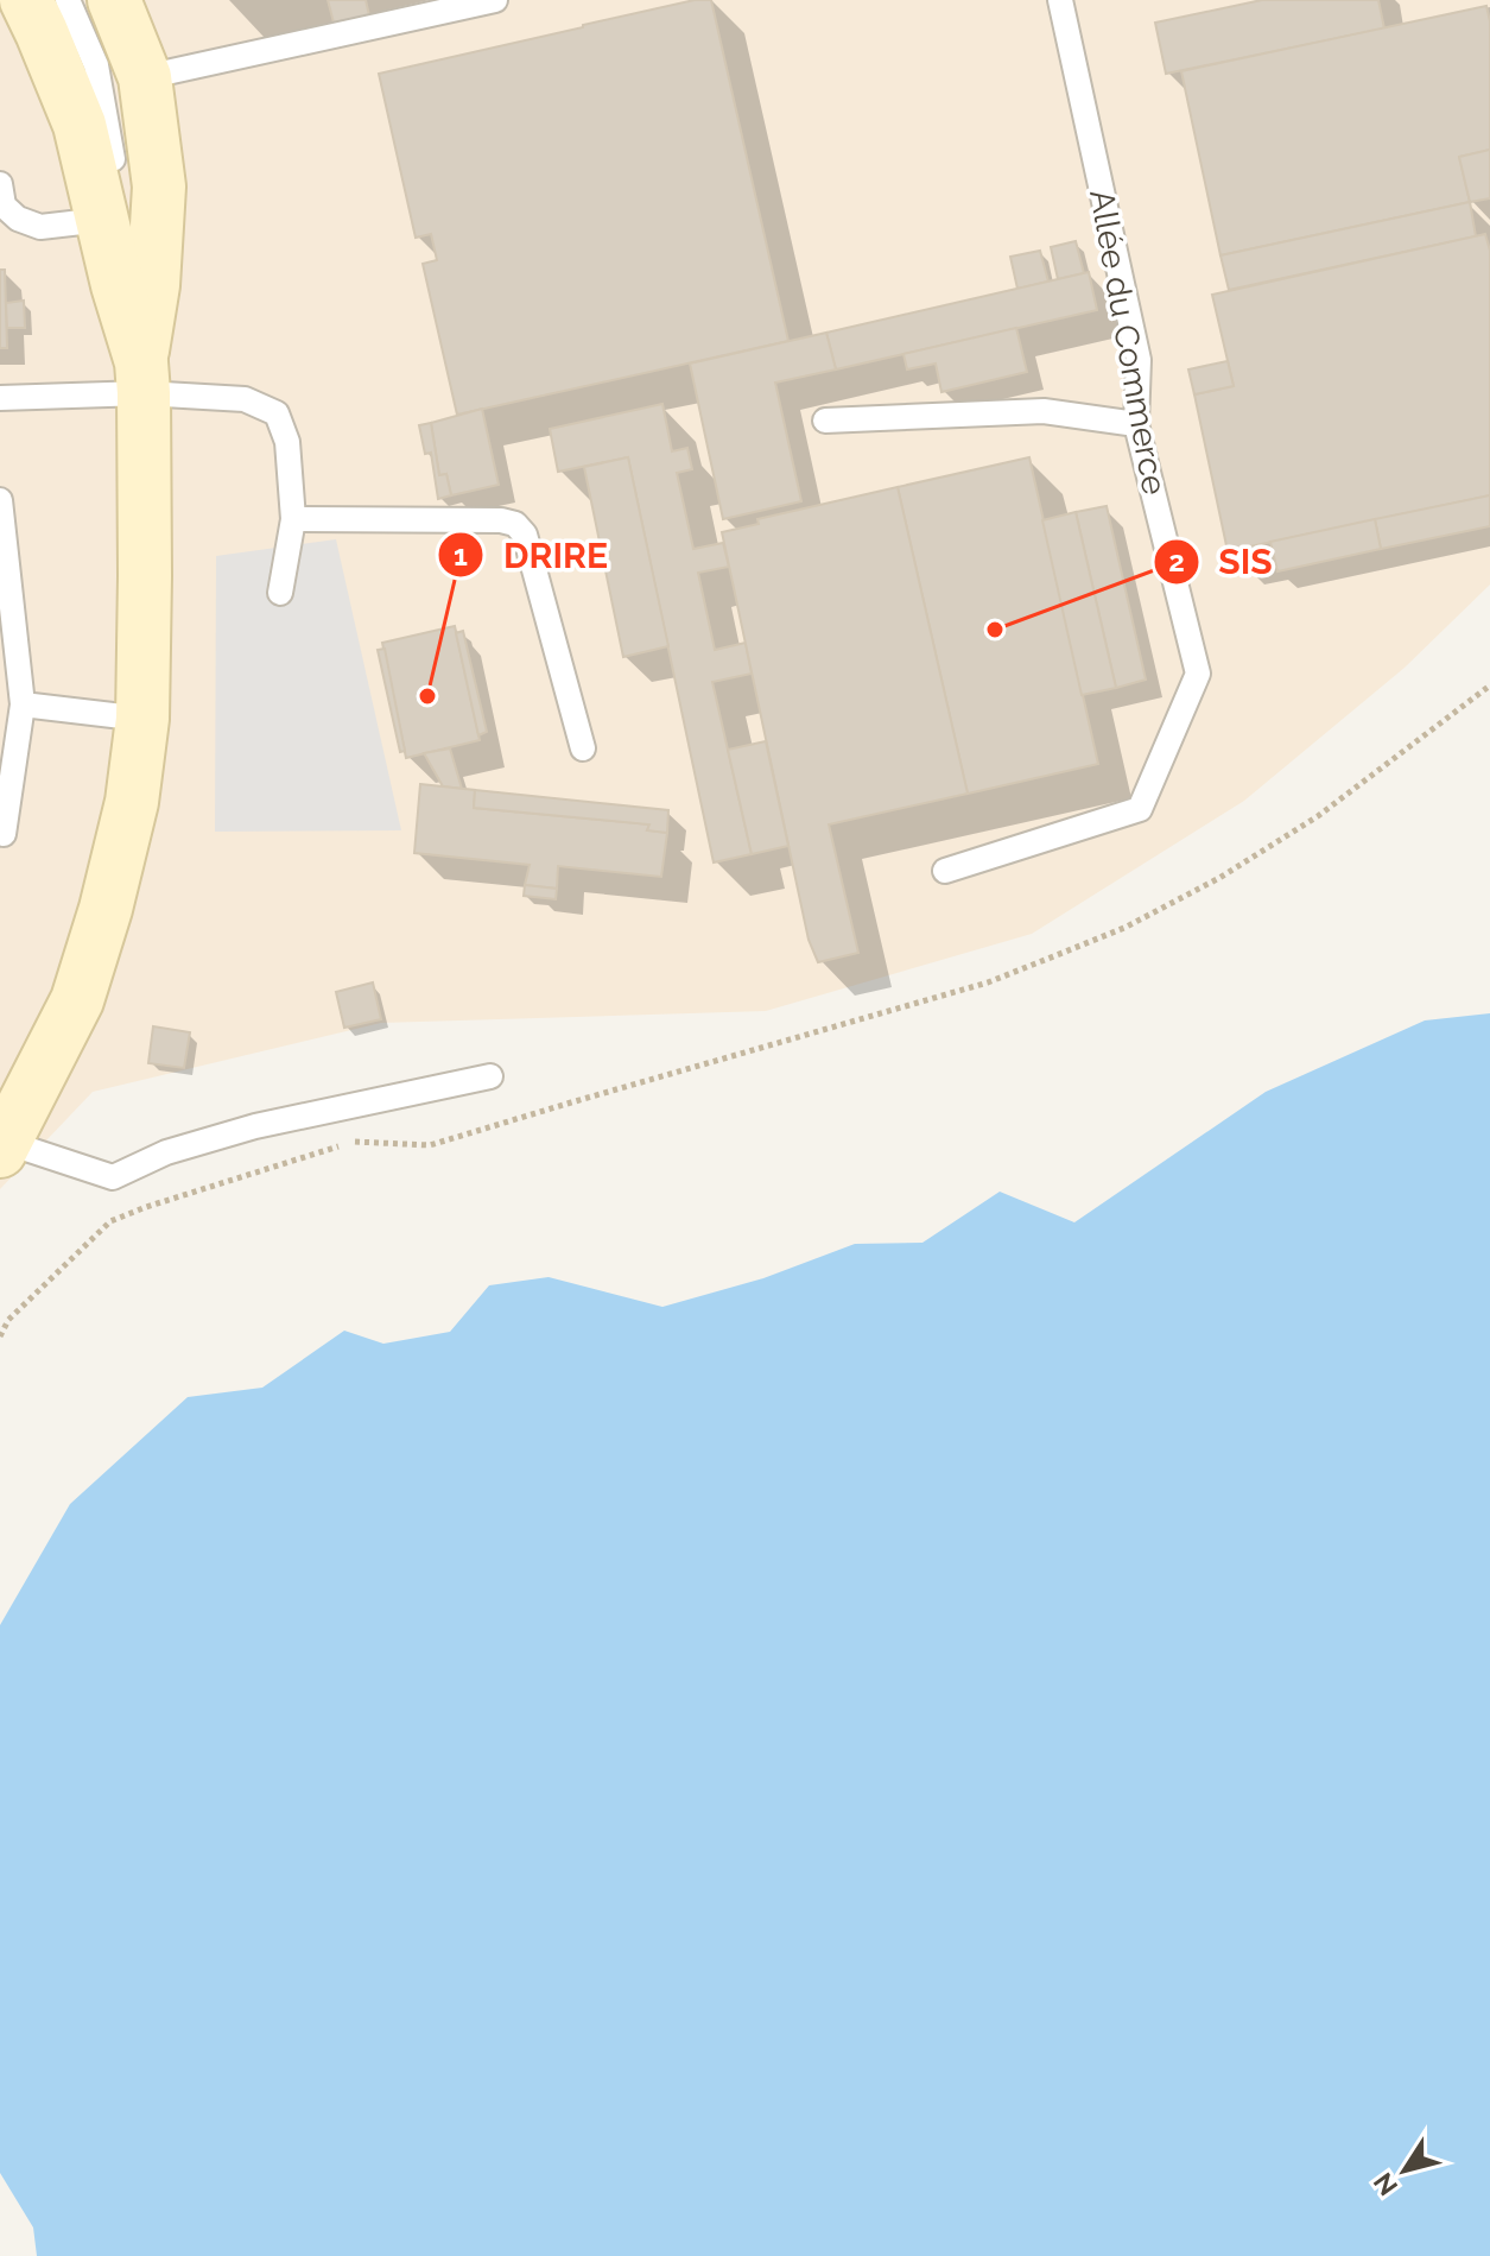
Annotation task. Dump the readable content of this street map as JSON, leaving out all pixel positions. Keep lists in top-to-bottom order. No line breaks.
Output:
{"streets":{"lane":["Allée du Commerce"]},"places":["SIS","DRIRE"],"north":"bottom left"}
